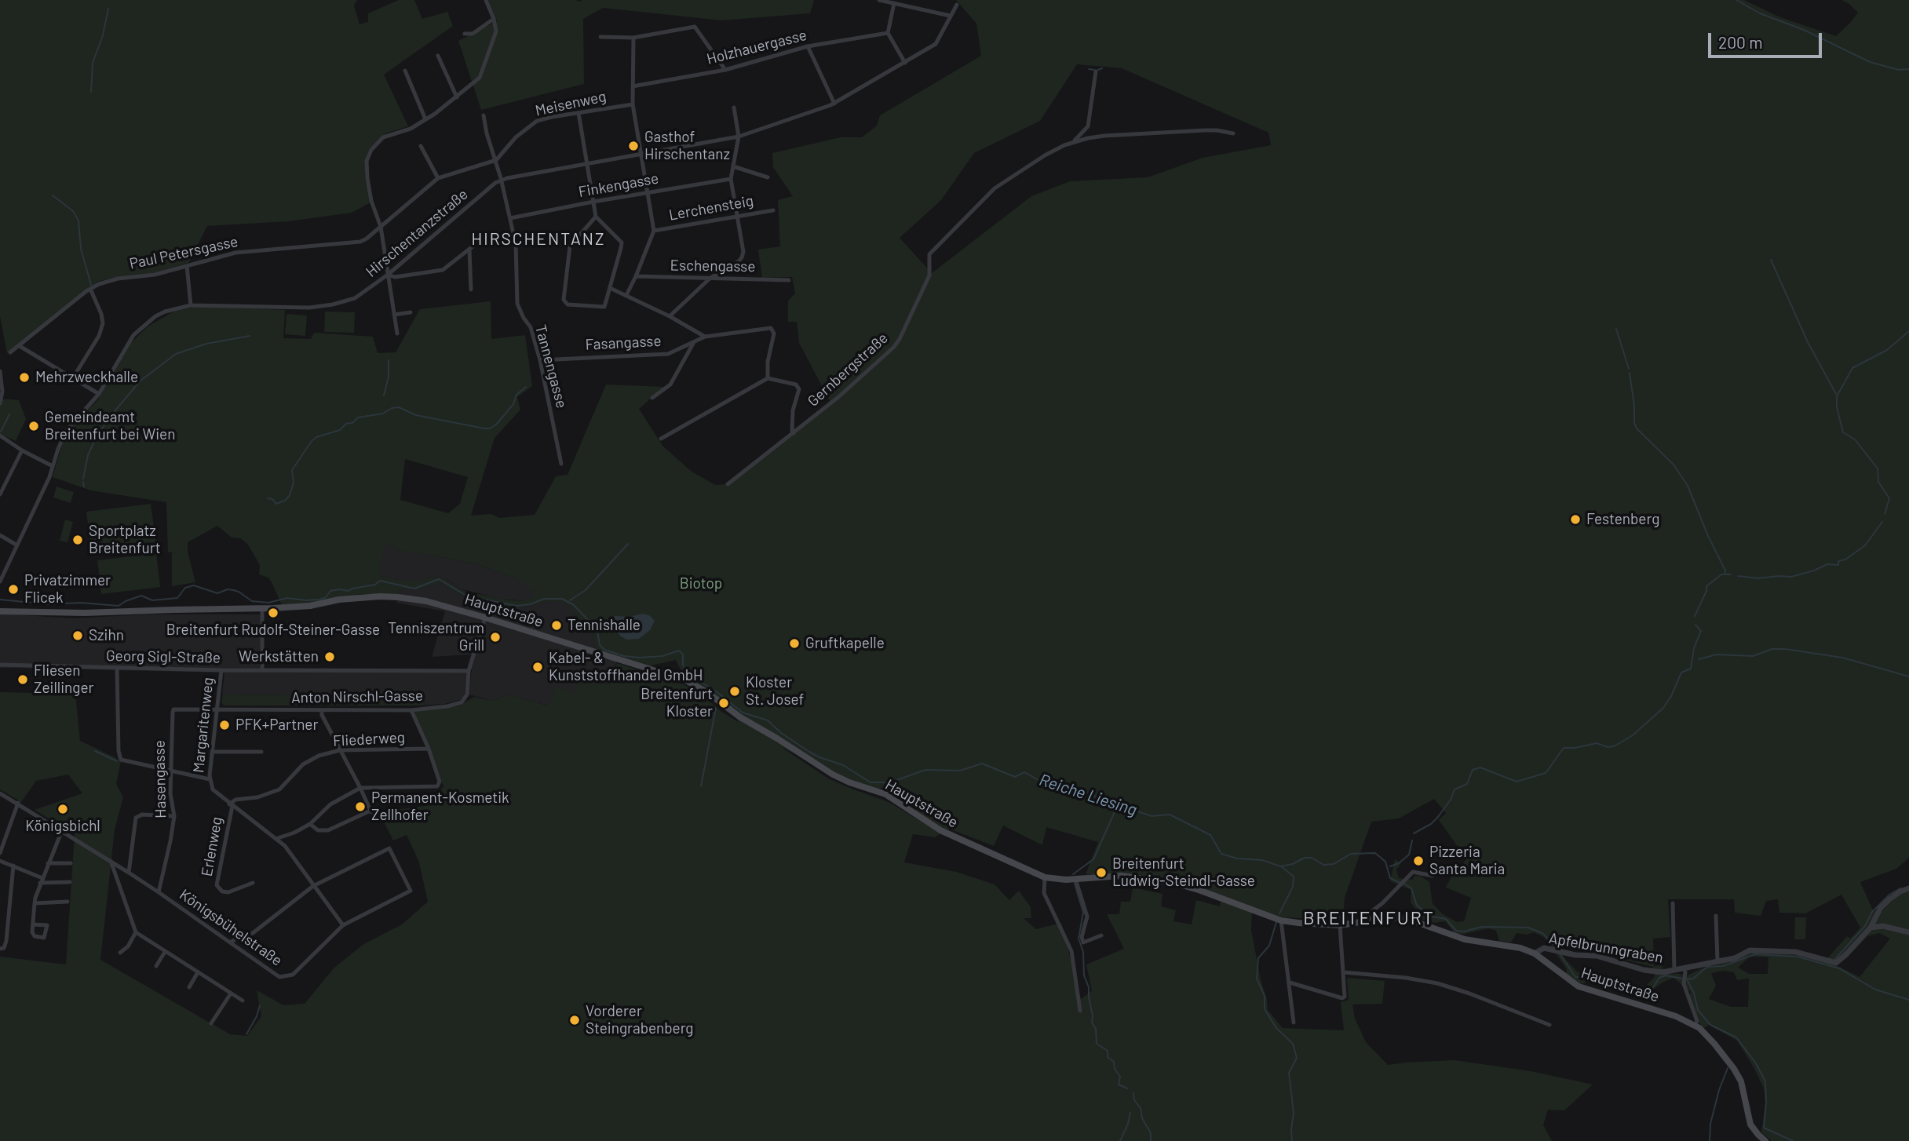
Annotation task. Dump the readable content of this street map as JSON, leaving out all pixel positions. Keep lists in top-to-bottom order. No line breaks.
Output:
{"streets":{"main road":["Hauptstraße"],"street":["Holzhauergasse","Meisenweg","Finkengasse","Lerchensteig","Hirschentanzstraße","Paul Petersgasse","Eschengasse","Fasangasse","Tannengasse","Gernbergstraße","Georg Sigl-Straße","Anton Nirschl-Gasse","Margaritenweg","Fliederweg","Hasengasse","Erlenweg","Königsbühelstraße","Apfelbrunngraben"]},"crossings":[["Finkengasse","Tannengasse"],["Hirschentanzstraße","Tannengasse"],["Fasangasse","Tannengasse"],["Hauptstraße","Apfelbrunngraben"],["Georg Sigl-Straße","Anton Nirschl-Gasse"],["Georg Sigl-Straße","Margaritenweg"],["Anton Nirschl-Gasse","Margaritenweg"],["Anton Nirschl-Gasse","Hasengasse"],["Margaritenweg","Fliederweg"],["Margaritenweg","Hasengasse"],["Margaritenweg","Erlenweg"],["Margaritenweg","Königsbühelstraße"],["Fliederweg","Erlenweg"],["Hasengasse","Königsbühelstraße"]],"districts":["HIRSCHENTANZ","BREITENFURT"],"water":["Reiche Liesing"],"parks":["Biotop"],"places":["Gasthof Hirschentanz","Mehrzweckhalle","Gemeindeamt Breitenfurt bei Wien","Festenberg","Sportplatz Breitenfurt","Privatzimmer Flicek","Breitenfurt Rudolf-Steiner-Gasse","Tennishalle","Szihn","Tenniszentrum Grill","Gruftkapelle","Werkstätten","Kabel- & Kunststoffhandel GmbH","Fliesen Zeillinger","Kloster St. Josef","Breitenfurt Kloster","PFK+Partner","Permanent-Kosmetik Zellhofer","Königsbichl","Pizzeria Santa Maria","Breitenfurt Ludwig-Steindl-Gasse","Vorderer Steingrabenberg"],"scale_bar":"200 m"}
